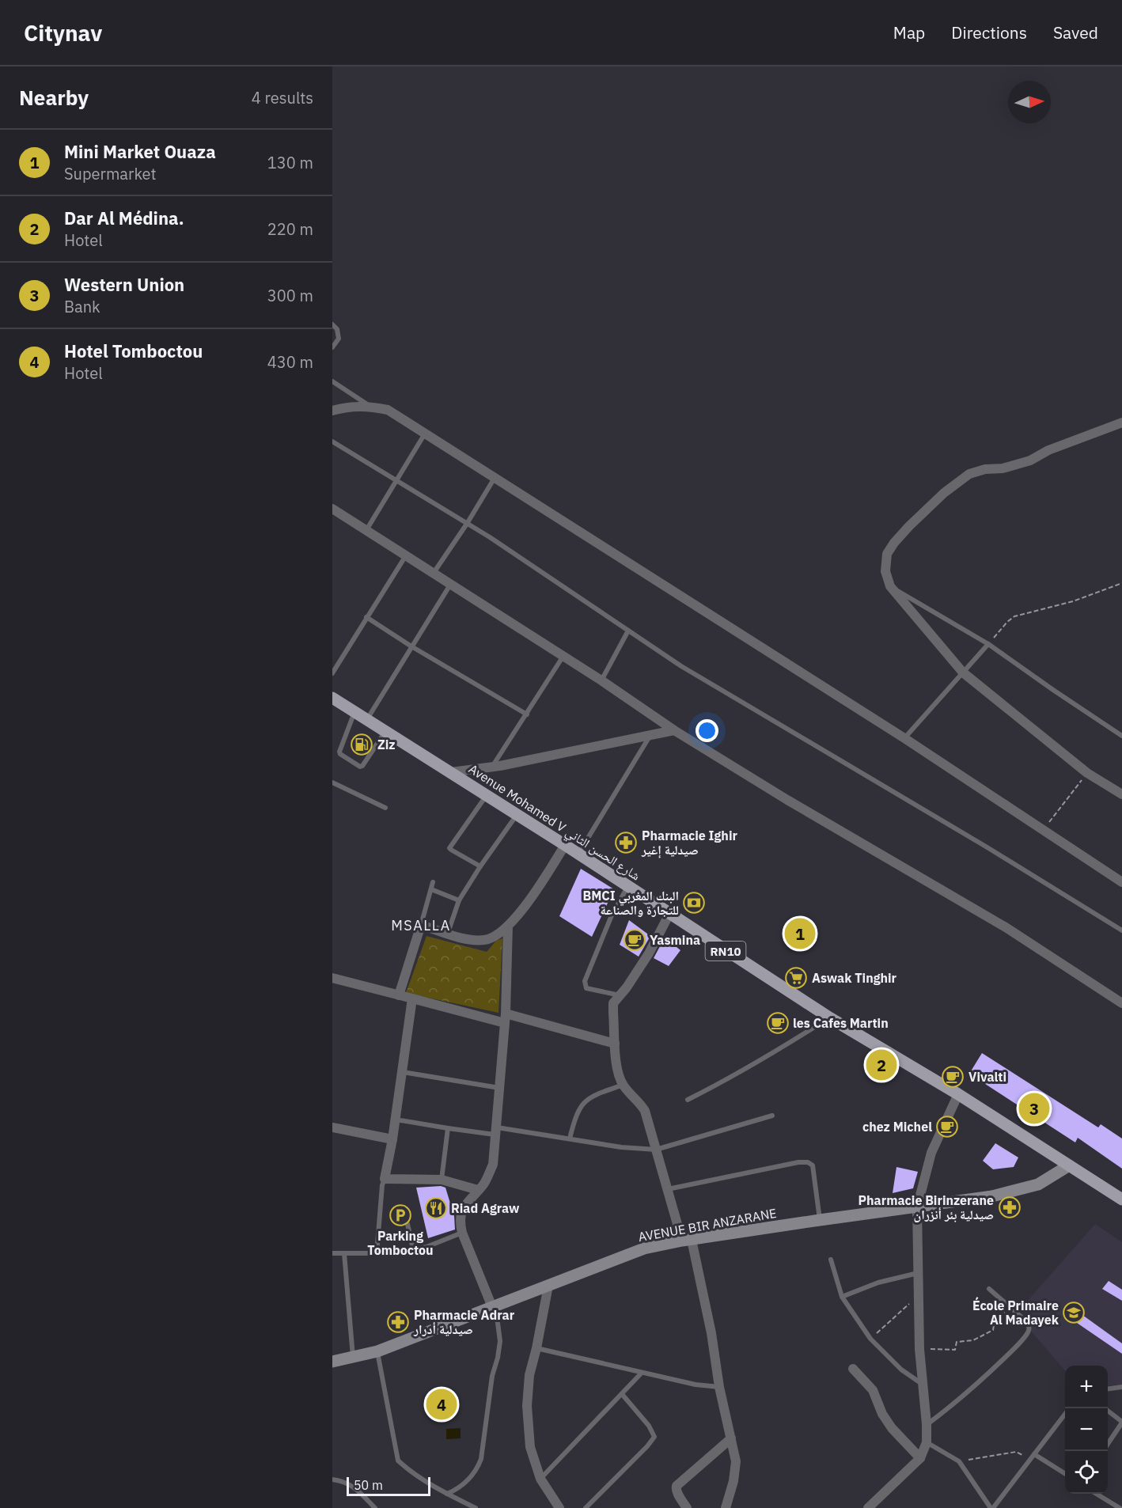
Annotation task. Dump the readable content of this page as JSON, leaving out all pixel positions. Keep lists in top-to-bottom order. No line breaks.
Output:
{"streets":{"main road":["Avenue Mohamed V شارع الحسن الثاني","RN10"],"street":["AVENUE BIR ANZARANE"]},"crossings":[["Avenue Mohamed V شارع الحسن الثاني","AVENUE BIR ANZARANE"]],"districts":["MSALLA"],"places":{"fuel station":["Ziz"],"pharmacy":["Pharmacie Ighir صيدلية إغير","Pharmacie Birinzerane صيدلية بئر أنزران","Pharmacie Adrar صيدلية أدرار"],"bank":["BMCI البنك المغربي للتجارة والصناعة"],"cafe":["Yasmina","les Cafes Martin","Vivalti","chez Michel"],"supermarket":["Aswak Tinghir"],"restaurant":["Riad Agraw"],"parking":["Parking Tomboctou"],"school or university":["École Primaire Al Madayek"]},"scale_bar":"50 m","north":"right","page":{"header":"Citynav","nav":["Map","Directions","Saved"],"heading":["Nearby","4 results"],"list":[{"mark":"1","name":"Mini Market Ouaza","note":"Supermarket","value":"130 m"},{"mark":"2","name":"Dar Al Médina.","note":"Hotel","value":"220 m"},{"mark":"3","name":"Western Union","note":"Bank","value":"300 m"},{"mark":"4","name":"Hotel Tomboctou","note":"Hotel","value":"430 m"}],"pins":["1","2","3","4"],"map_buttons":["+","−"],"scale":"50 m"}}
